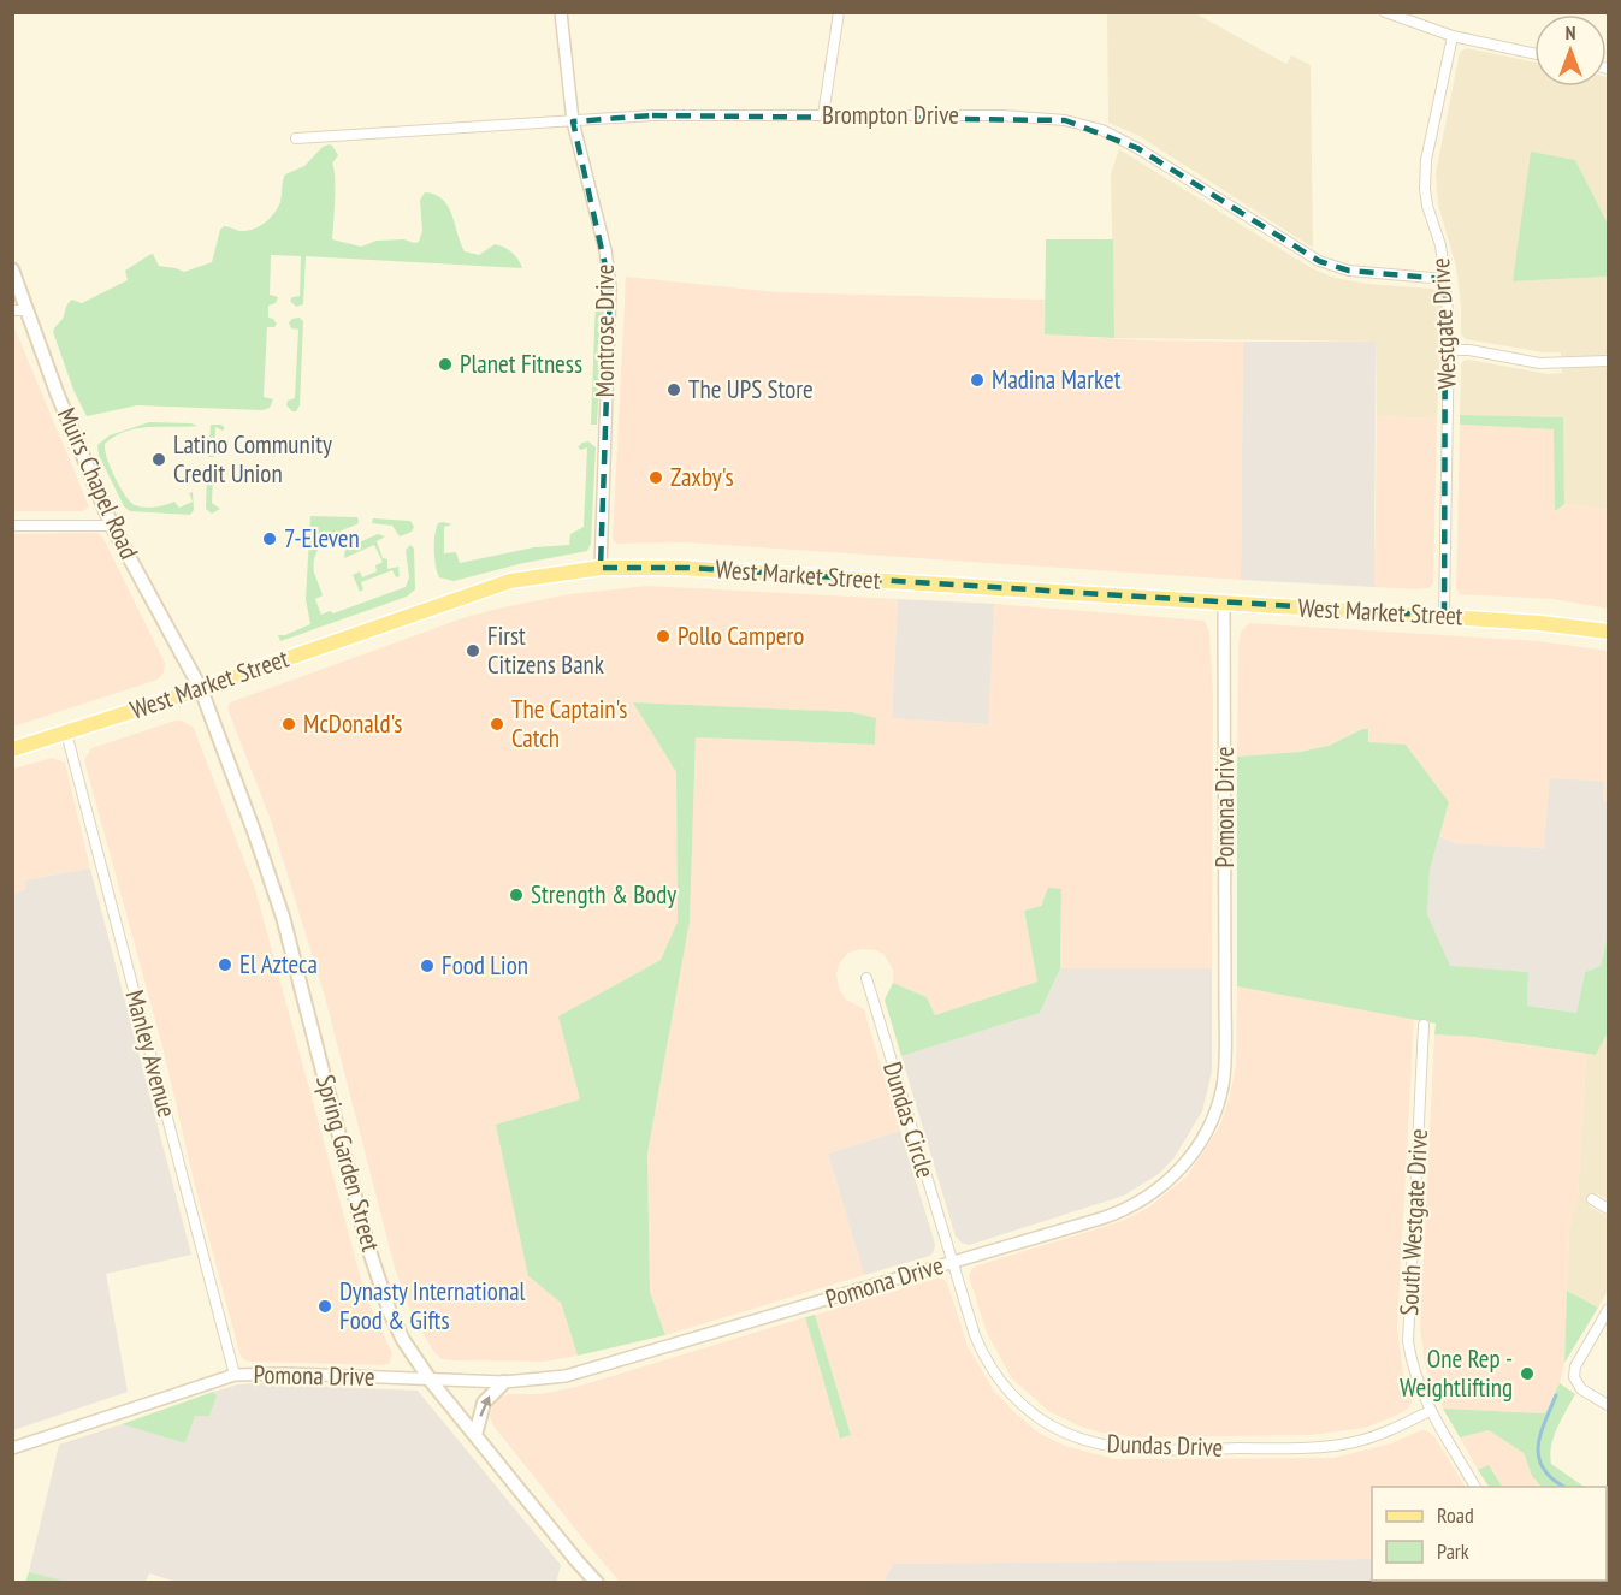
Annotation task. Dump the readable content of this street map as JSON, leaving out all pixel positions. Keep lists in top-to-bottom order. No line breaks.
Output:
{"streets":{"main road":["Muirs Chapel Road","West Market Street","Spring Garden Street"],"street":["Brompton Drive","Westgate Drive","Montrose Drive","Pomona Drive","Manley Avenue","Dundas Circle","South Westgate Drive","Dundas Drive"]},"crossings":[["Brompton Drive","Westgate Drive"],["Brompton Drive","Montrose Drive"],["Westgate Drive","West Market Street"],["Montrose Drive","West Market Street"],["Muirs Chapel Road","West Market Street"],["Muirs Chapel Road","Spring Garden Street"],["West Market Street","Pomona Drive"],["West Market Street","Manley Avenue"],["West Market Street","Spring Garden Street"],["Pomona Drive","Manley Avenue"],["Pomona Drive","Dundas Circle"],["Pomona Drive","Spring Garden Street"],["Pomona Drive","Dundas Drive"],["Dundas Circle","Dundas Drive"],["South Westgate Drive","Dundas Drive"]],"places":["Planet Fitness","Madina Market","The UPS Store","Latino Community Credit Union","Zaxby's","7-Eleven","Pollo Campero","First Citizens Bank","McDonald's","The Captain's Catch","Strength & Body","El Azteca","Food Lion","Dynasty International Food & Gifts","One Rep - Weightlifting"],"legend":["Road","Park"],"north":"top"}
